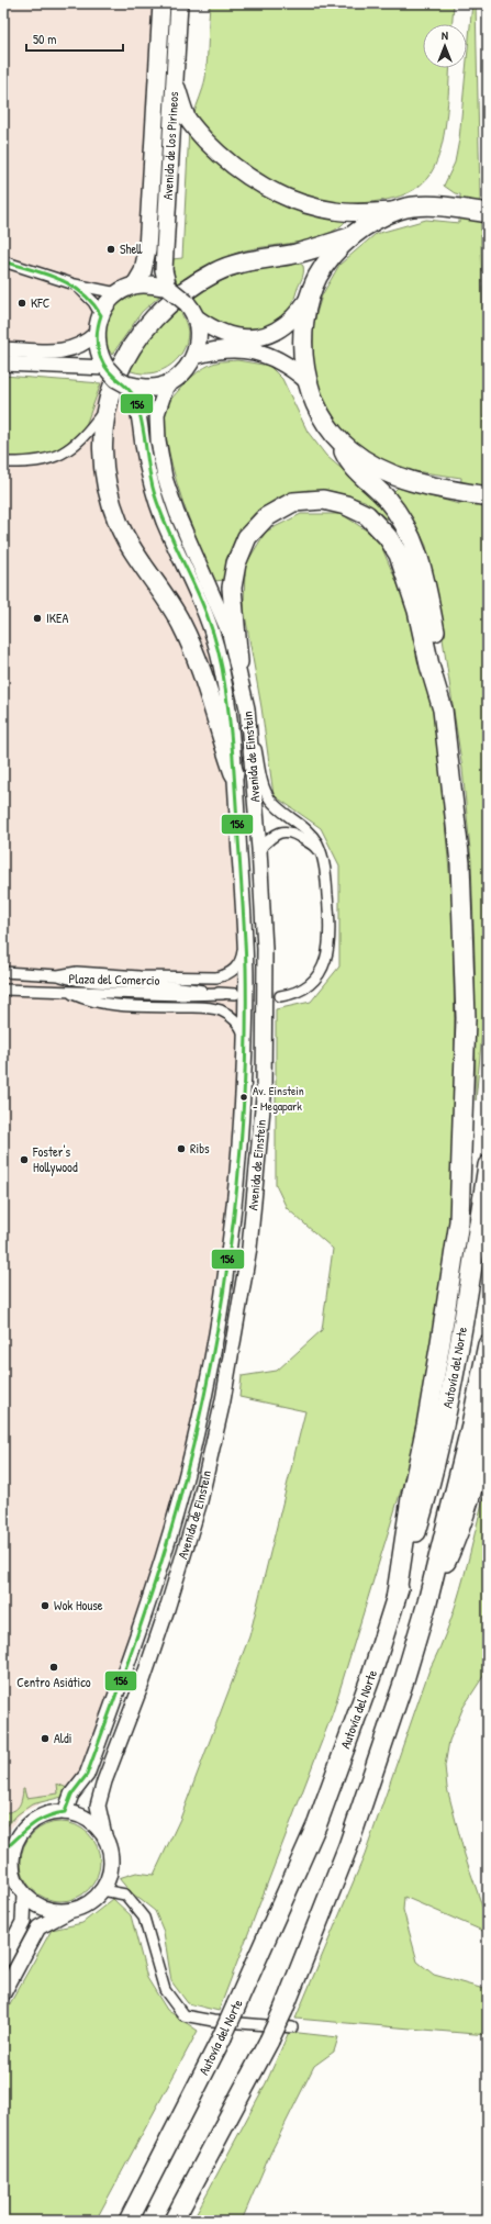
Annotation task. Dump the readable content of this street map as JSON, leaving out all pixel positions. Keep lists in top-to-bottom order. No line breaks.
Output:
{"streets":{"highway":["Autovía del Norte"],"main road":["Avenida de los Pirineos"],"street":["Avenida de Einstein","Plaza del Comercio"]},"crossings":[["Avenida de los Pirineos","Avenida de Einstein"],["Avenida de Einstein","Plaza del Comercio"]],"places":["Shell","KFC","IKEA","Av. Einstein - Megapark","Ribs","Foster's Hollywood","Wok House","Centro Asiático","Aldi"],"lines":["transit line 156"],"scale_bar":"50 m","north":"top"}
